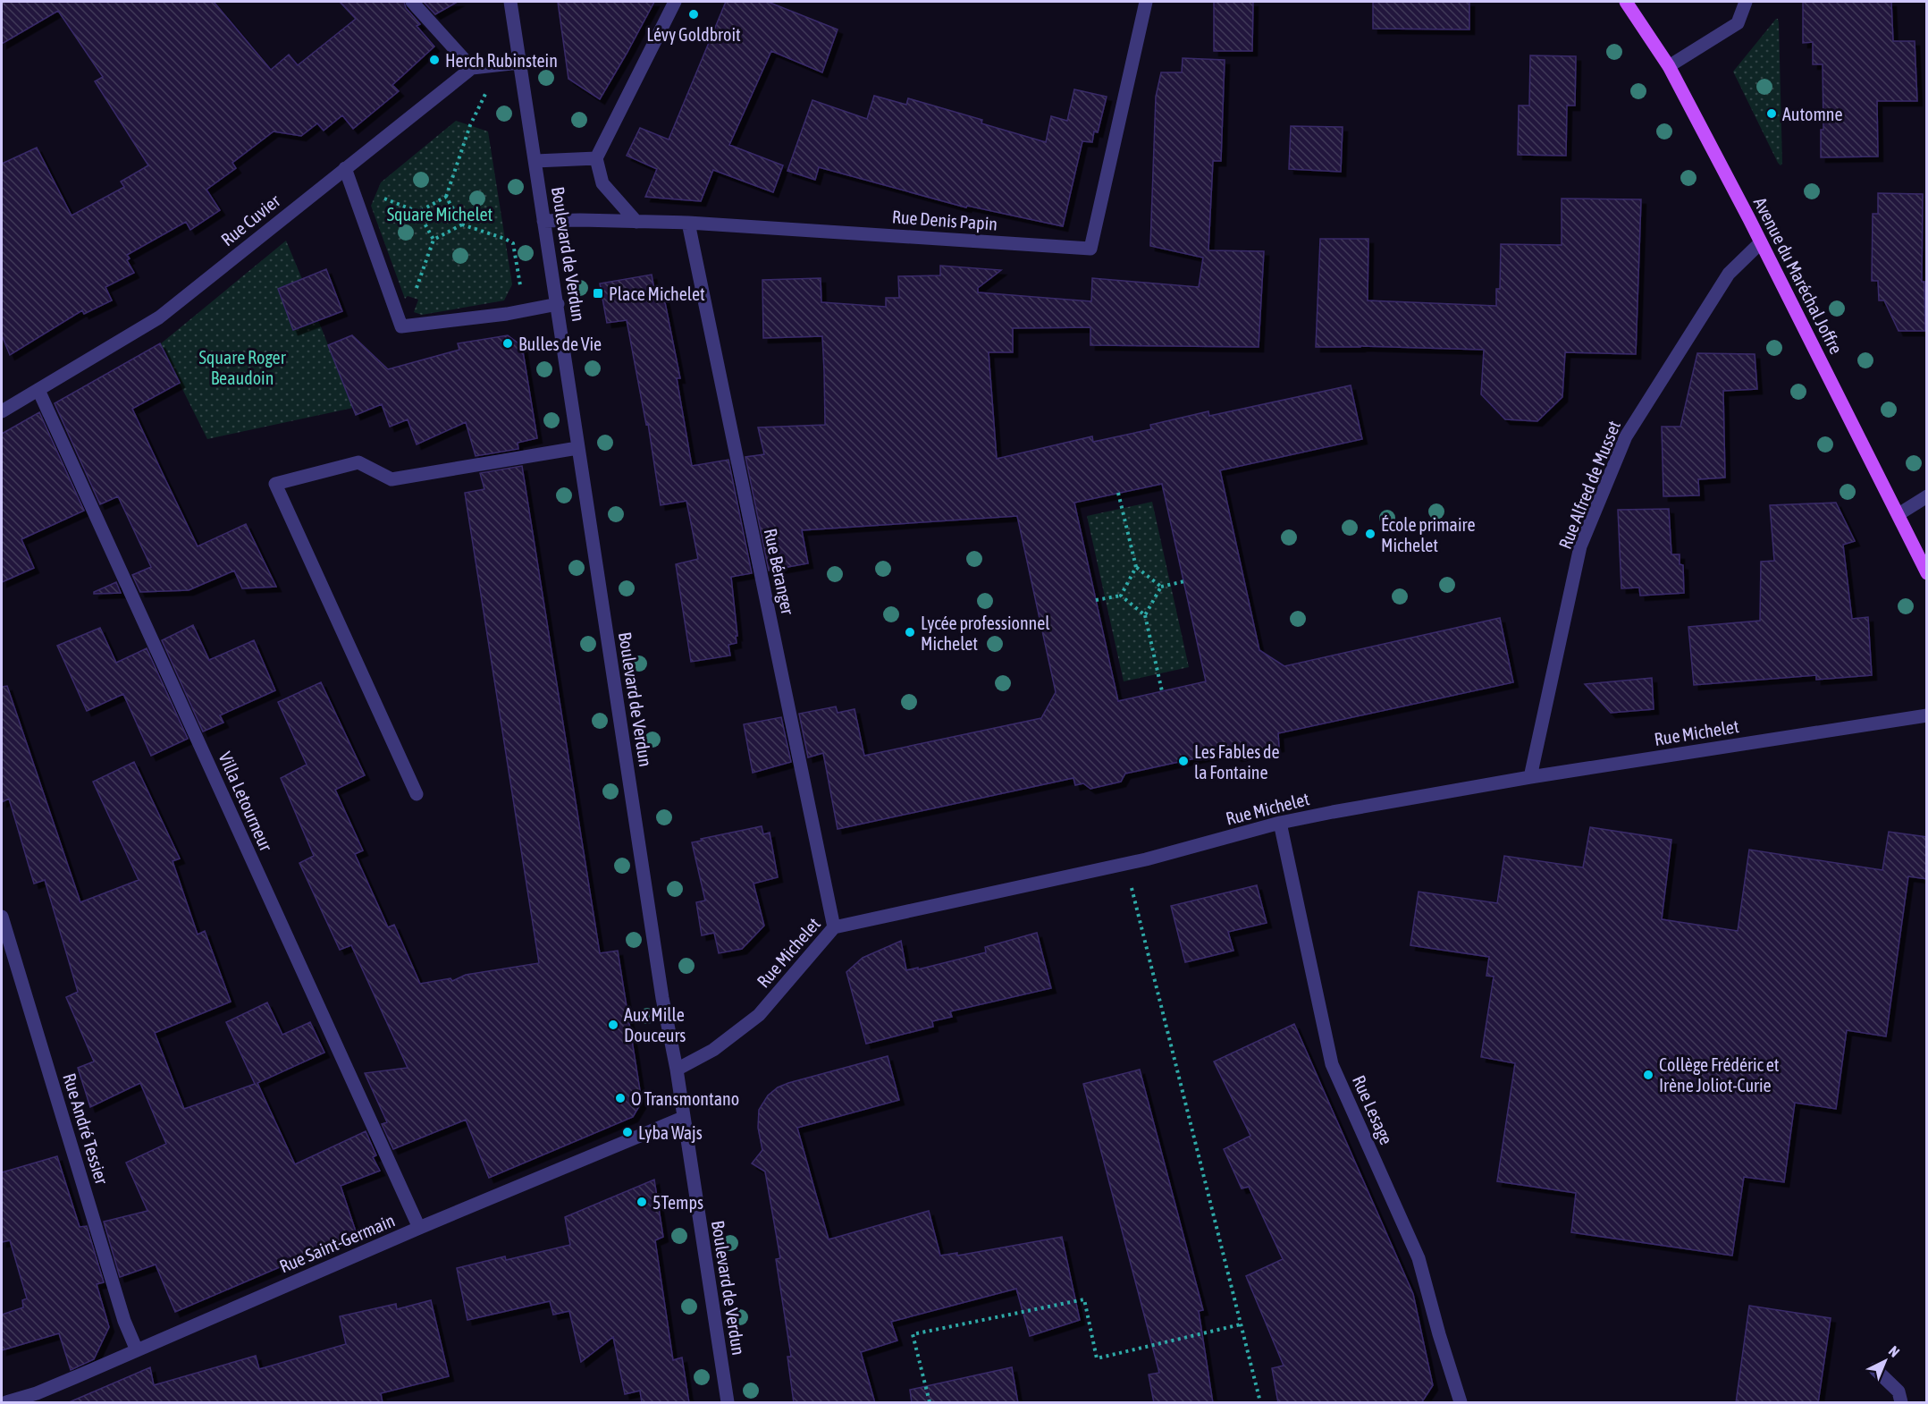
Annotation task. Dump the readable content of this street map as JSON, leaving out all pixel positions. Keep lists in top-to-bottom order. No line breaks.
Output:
{"streets":{"main road":["Avenue du Maréchal Joffre"],"street":["Rue Cuvier","Rue Denis Papin","Boulevard de Verdun","Rue Alfred de Musset","Rue Béranger","Rue Michelet","Villa Letourneur","Rue Lesage","Rue André Tessier","Rue Saint-Germain"]},"crossings":[["Rue Cuvier","Villa Letourneur"],["Rue Denis Papin","Boulevard de Verdun"],["Rue Denis Papin","Rue Béranger"],["Boulevard de Verdun","Rue Michelet"],["Boulevard de Verdun","Rue Saint-Germain"],["Avenue du Maréchal Joffre","Rue Alfred de Musset"],["Rue Alfred de Musset","Rue Michelet"],["Rue Béranger","Rue Michelet"],["Rue Michelet","Rue Lesage"],["Villa Letourneur","Rue Saint-Germain"],["Rue André Tessier","Rue Saint-Germain"]],"parks":["Square Michelet","Square Roger Beaudoin"],"places":{"other":["Lévy Goldbroit","Herch Rubinstein","Automne","Bulles de Vie","École primaire Michelet","Lycée professionnel Michelet","Les Fables de la Fontaine","Aux Mille Douceurs","Collège Frédéric et Irène Joliot-Curie","O Transmontano","Lyba Wajs","5Temps"],"transit":["Place Michelet"]},"north":"top right"}
